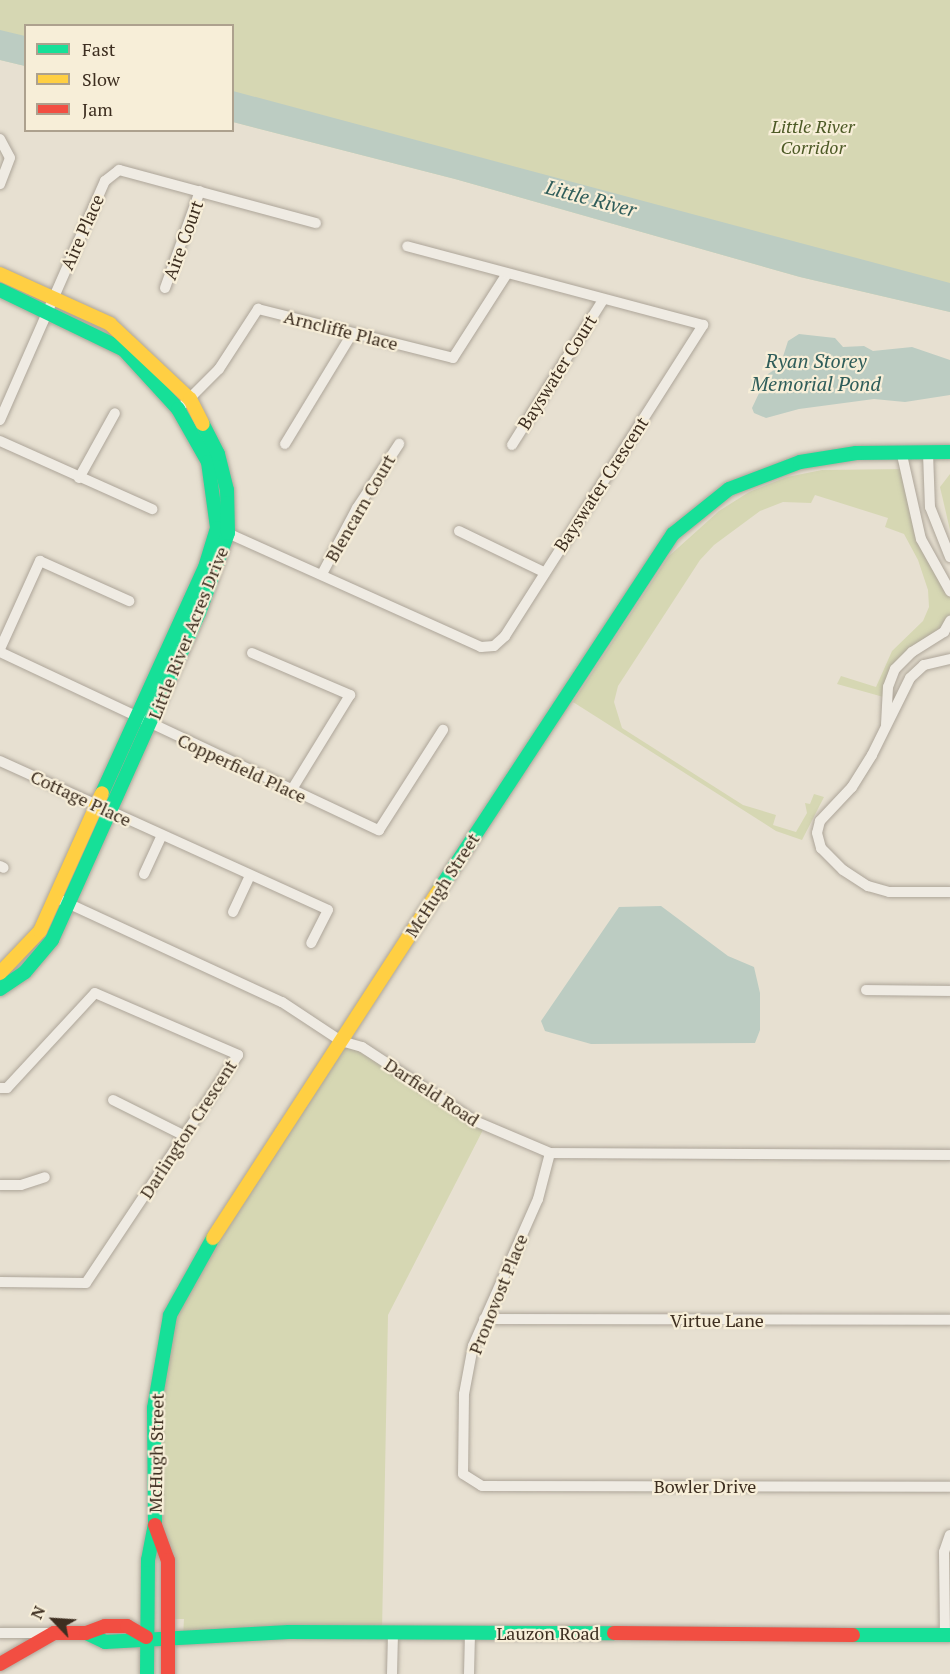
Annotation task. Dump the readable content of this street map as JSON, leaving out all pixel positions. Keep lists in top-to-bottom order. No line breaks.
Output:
{"streets":{"street":["Aire Place","Aire Court","Arncliffe Place","Bayswater Court","Bayswater Crescent","Blencarn Court","Little River Acres Drive","Copperfield Place","Cottage Place","McHugh Street","Darfield Road","Darlington Crescent","Pronovost Place","Virtue Lane","Bowler Drive","Lauzon Road"]},"crossings":[["Aire Place","Aire Court"],["Aire Place","Little River Acres Drive"],["Arncliffe Place","Bayswater Crescent"],["Arncliffe Place","Little River Acres Drive"],["Bayswater Court","Bayswater Crescent"],["Bayswater Crescent","Blencarn Court"],["Bayswater Crescent","Little River Acres Drive"],["Little River Acres Drive","Copperfield Place"],["Little River Acres Drive","Cottage Place"],["Little River Acres Drive","Darfield Road"],["McHugh Street","Darfield Road"],["McHugh Street","Lauzon Road"],["Darfield Road","Pronovost Place"],["Pronovost Place","Virtue Lane"],["Pronovost Place","Bowler Drive"]],"water":["Little River","Ryan Storey Memorial Pond"],"parks":["Little River Corridor"],"legend":["Fast","Slow","Jam"],"north":"top left"}
